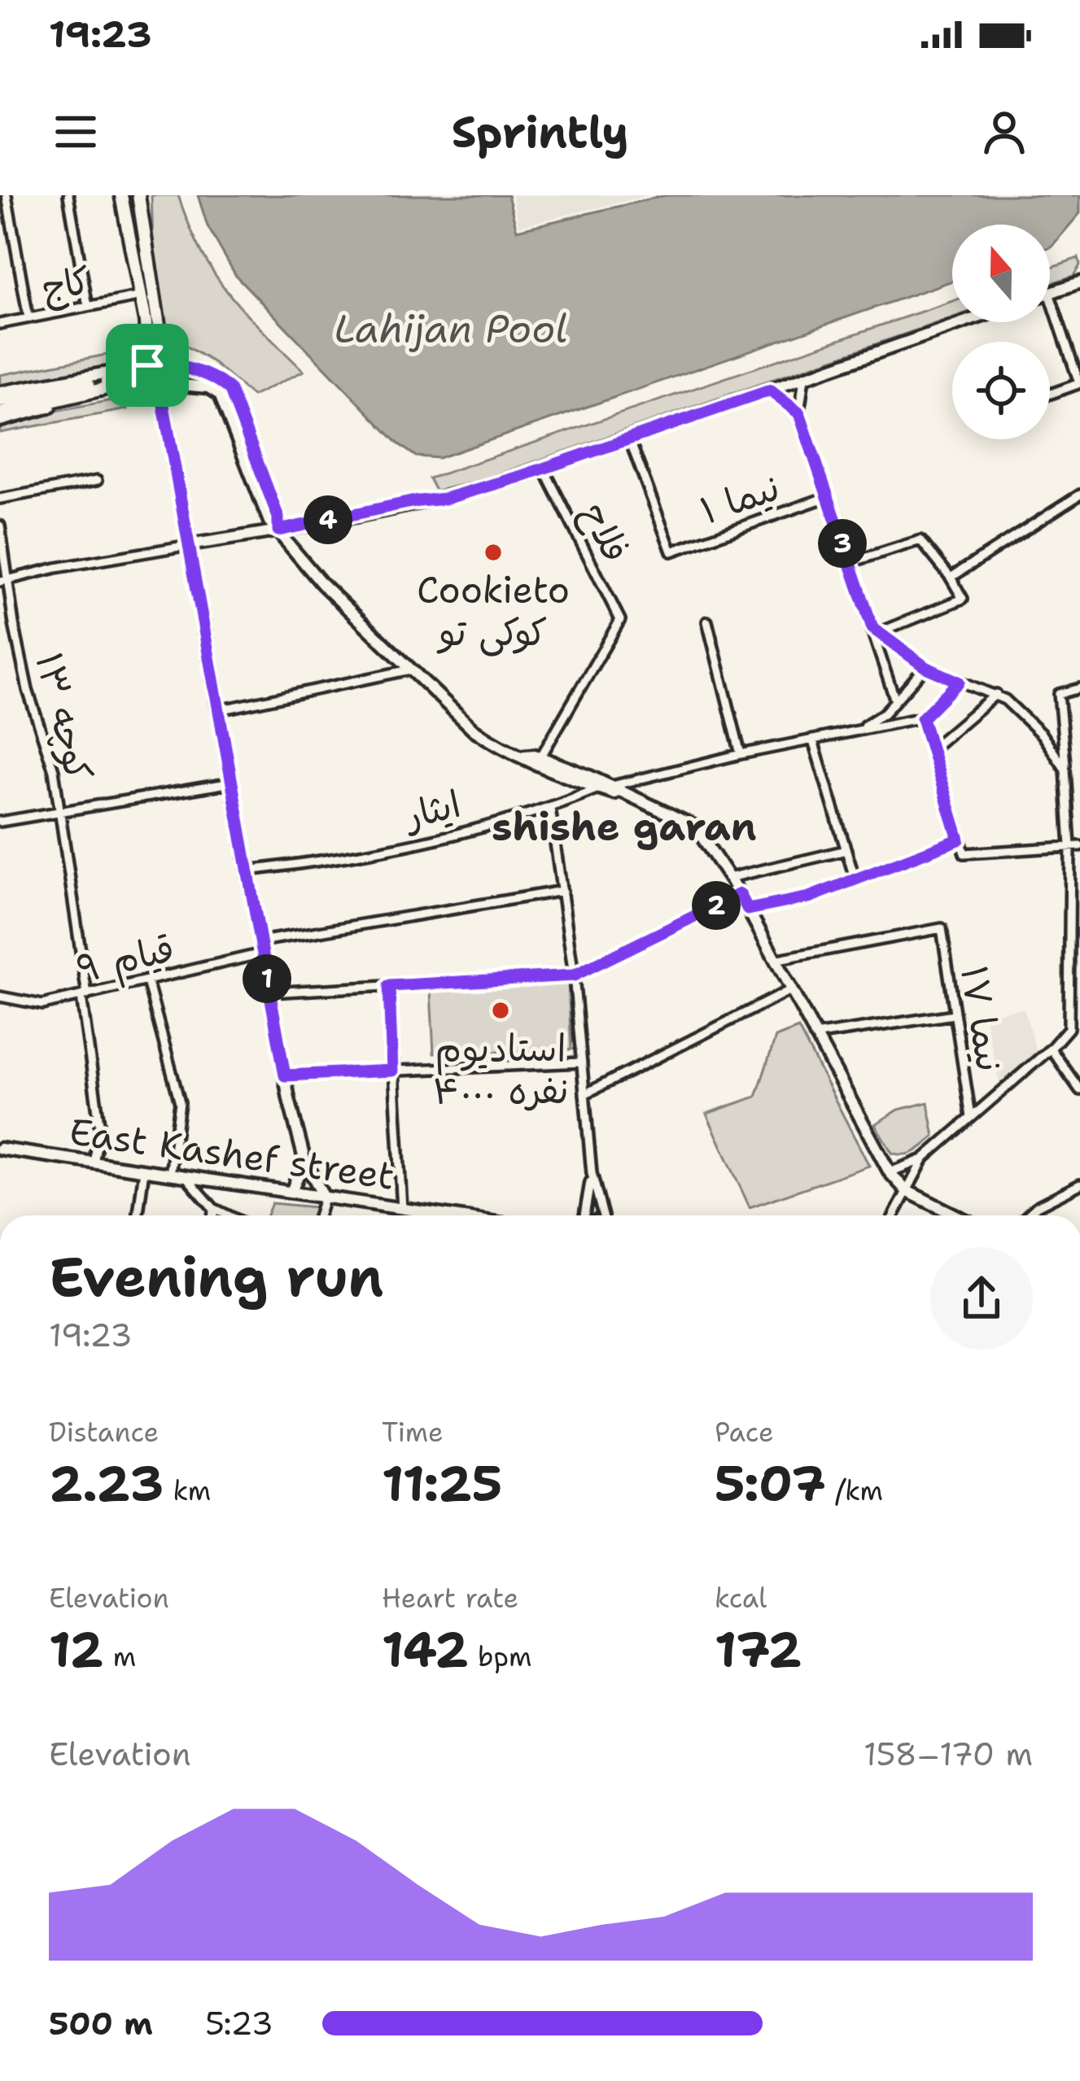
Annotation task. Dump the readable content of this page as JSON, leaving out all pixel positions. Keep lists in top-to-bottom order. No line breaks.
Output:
{"streets":{"main road":["East Kashef street"],"street":["کاج","نیما ۱","فلاح","کوچه ۱۳","ایثار","قیام ۹","نیما ۱۷"]},"crossings":[["کوچه ۱۳","قیام ۹"],["کوچه ۱۳","East Kashef street"]],"districts":["shishe garan"],"water":["Lahijan Pool"],"places":["Cookieto کوکی تو","استادیوم ۴۰۰۰ نفره"],"north":"top","page":{"status":"19:23","header":"Sprintly","pins":["4","3","2","1"],"heading":["Evening run","19:23"],"stats":[["Distance","2.23 km"],["Time","11:25"],["Pace","5:07 /km"],["Elevation","12 m"],["Heart rate","142 bpm"],["kcal","172"]],"chart":["Elevation","158–170 m"],"list":[{"name":"500 m","note":"5:23"}]}}
